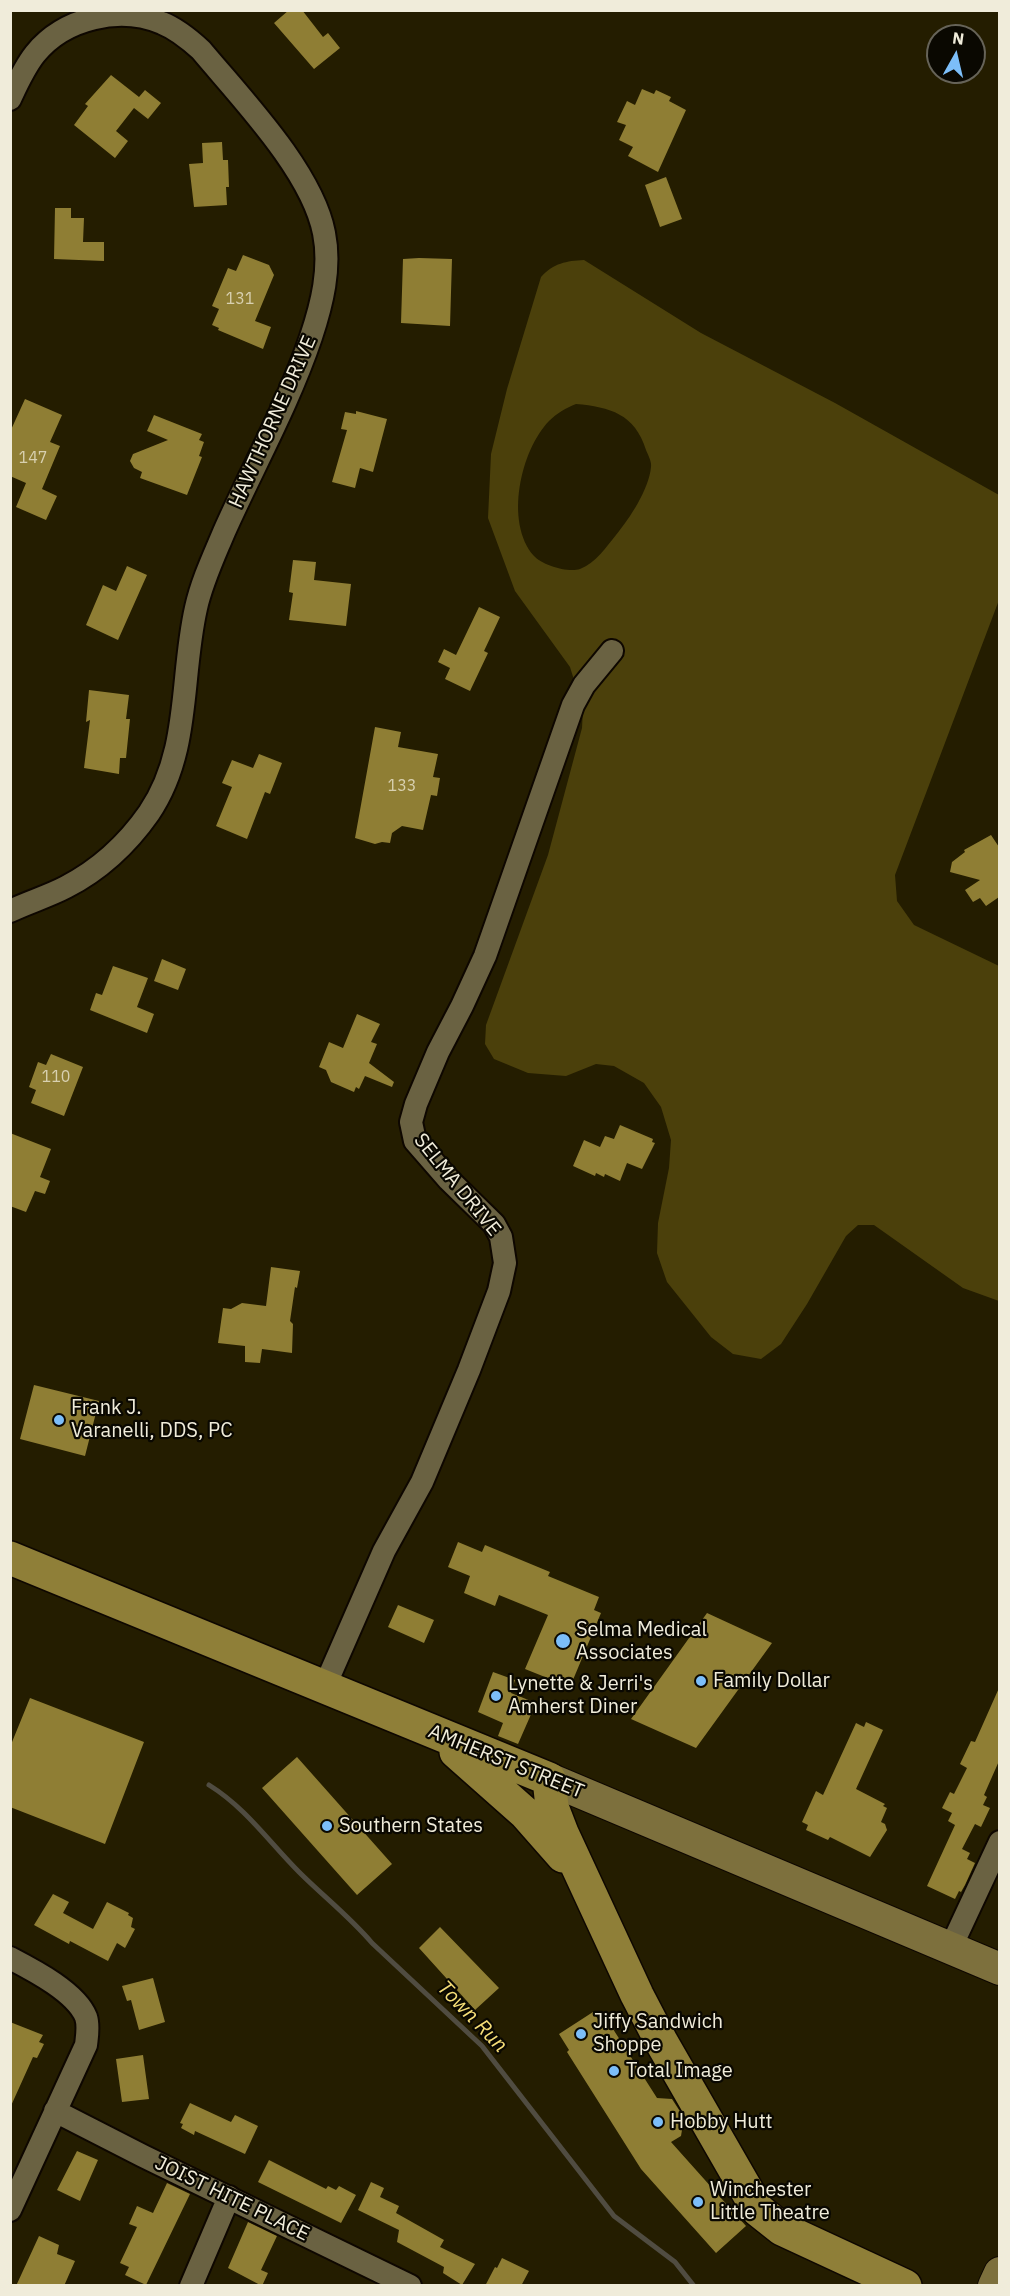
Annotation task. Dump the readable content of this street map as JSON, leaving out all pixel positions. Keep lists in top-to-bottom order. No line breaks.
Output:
{"streets":{"main road":["AMHERST STREET"],"street":["HAWTHORNE DRIVE","SELMA DRIVE","JOIST HITE PLACE"]},"crossings":[["SELMA DRIVE","AMHERST STREET"]],"water":["Town Run"],"places":["Frank J. Varanelli, DDS, PC","Selma Medical Associates","Family Dollar","Lynette & Jerri's Amherst Diner","Southern States","Jiffy Sandwich Shoppe","Total Image","Hobby Hutt","Winchester Little Theatre"],"house_numbers":["131","147","133","110"],"north":"top"}
